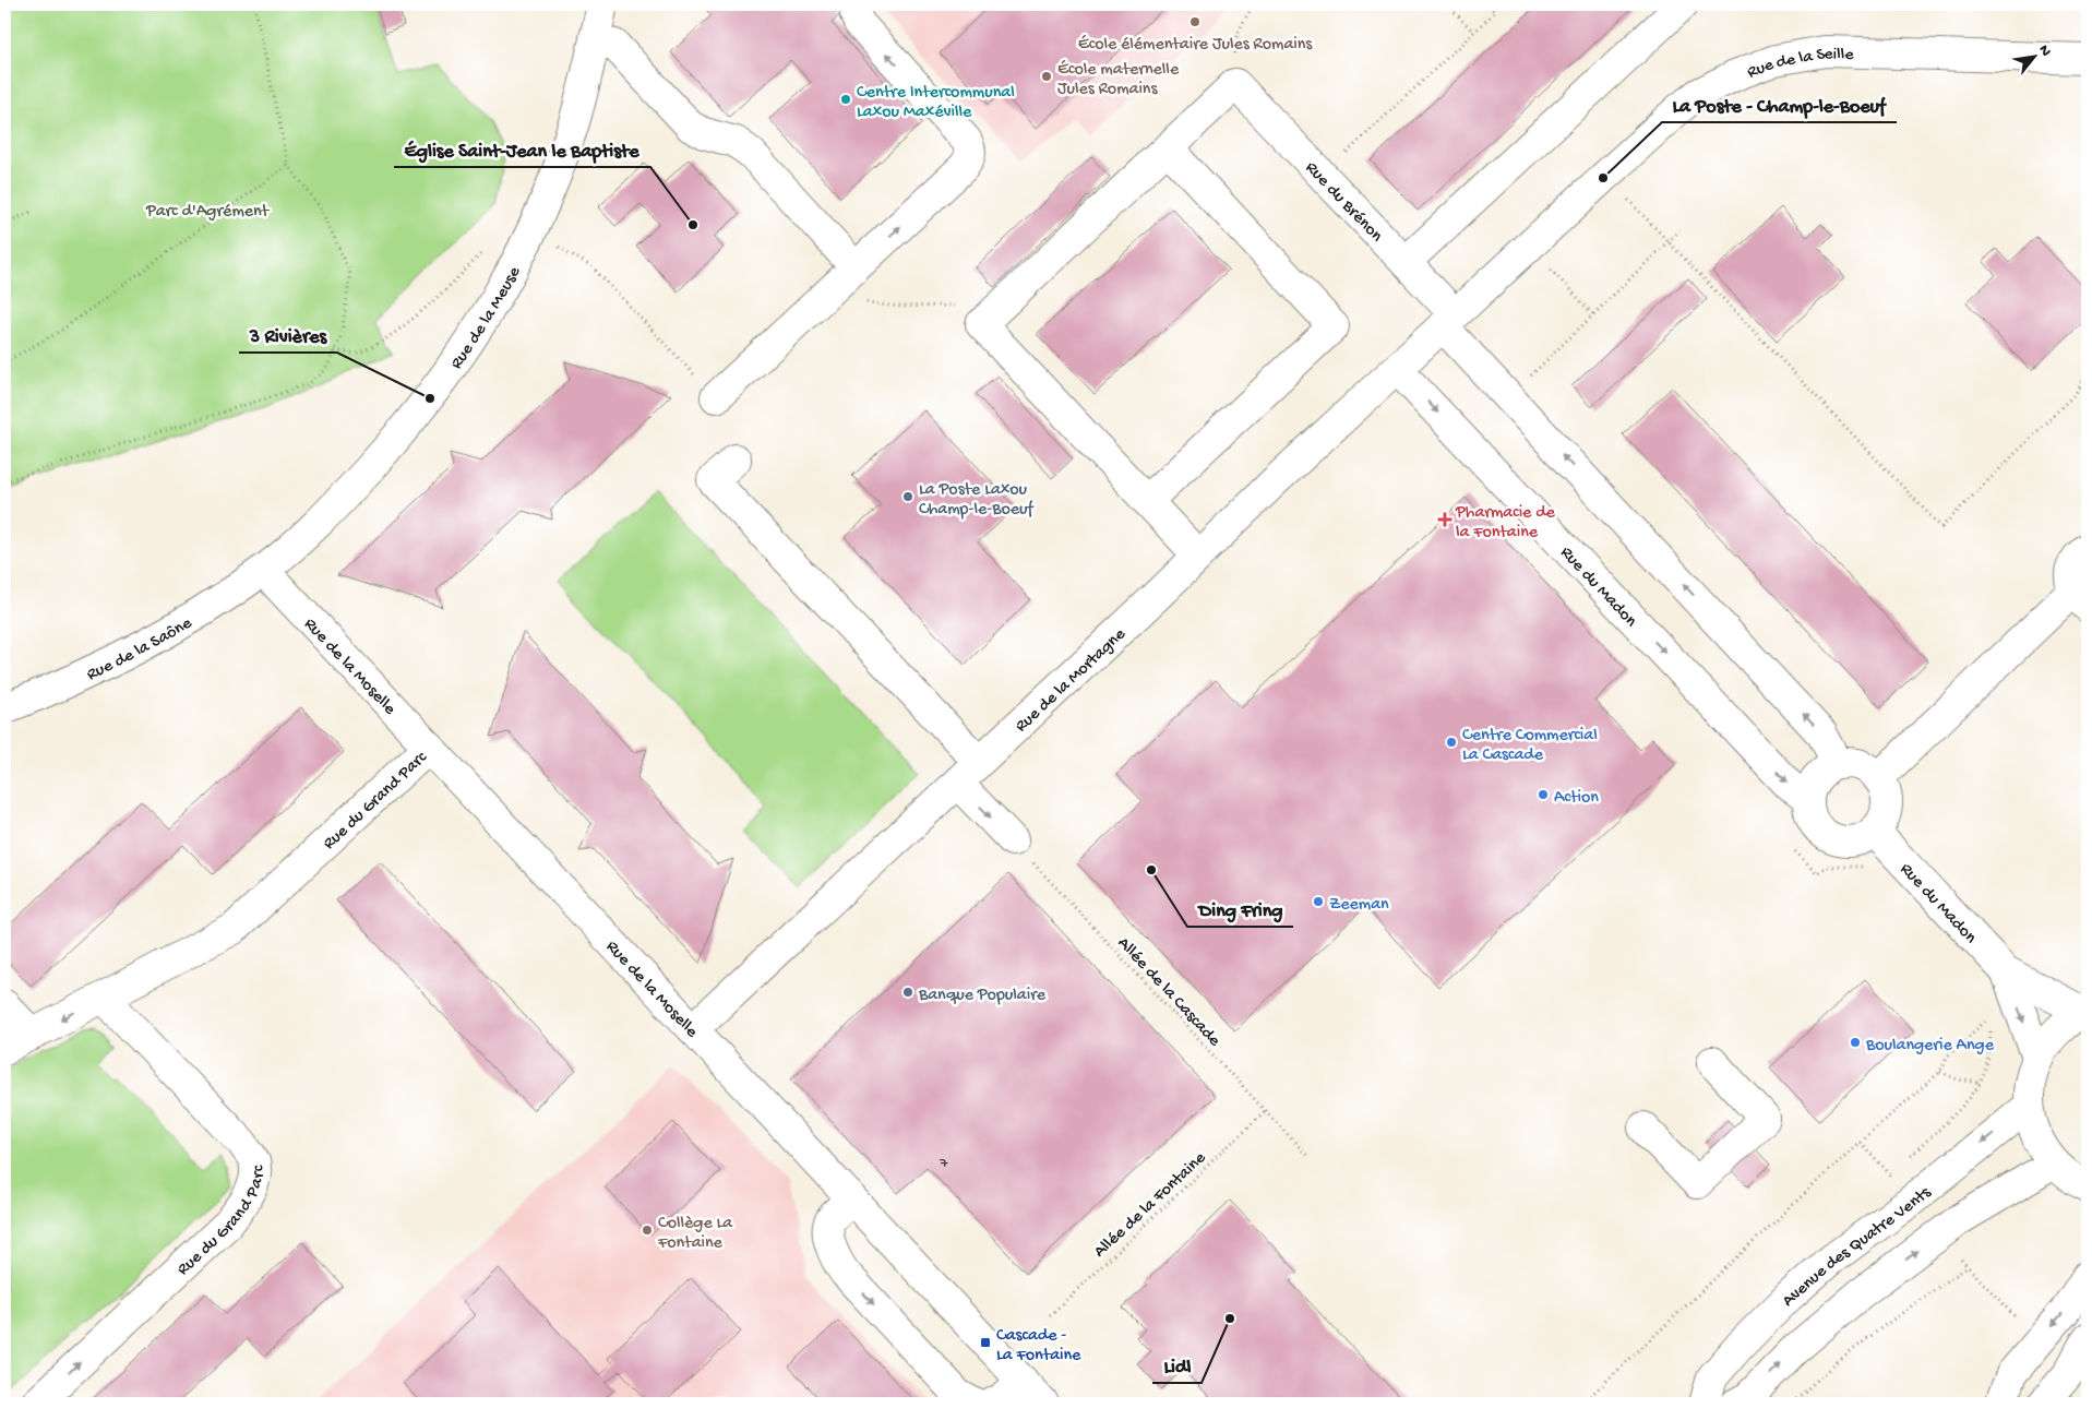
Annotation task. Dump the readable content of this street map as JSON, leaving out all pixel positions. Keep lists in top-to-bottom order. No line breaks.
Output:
{"streets":{"street":["Rue de la Seille","Rue du Brénon","Rue de la Meuse","Rue du Madon","Rue de la Saône","Rue de la Moselle","Rue de la Mortagne","Rue du Grand Parc","Avenue des Quatre Vents"],"path":["Allée de la Cascade","Allée de la Fontaine"]},"crossings":[["Rue de la Seille","Rue du Brénon"],["Rue de la Seille","Rue de la Mortagne"],["Rue du Brénon","Rue de la Mortagne"],["Rue de la Meuse","Rue de la Saône"],["Rue de la Meuse","Rue de la Moselle"],["Rue du Madon","Rue de la Mortagne"],["Rue de la Saône","Rue de la Moselle"],["Rue de la Moselle","Rue de la Mortagne"],["Rue de la Moselle","Rue du Grand Parc"],["Allée de la Cascade","Allée de la Fontaine"]],"parks":["Parc d'Agrément"],"places":{"other":["École élémentaire Jules Romains","École maternelle Jules Romains","Centre Intercommunal Laxou Maxéville","La Poste - Champ-le-Boeuf","Église Saint-Jean le Baptiste","3 Rivières","La Poste Laxou Champ-le-Boeuf","Centre Commercial La Cascade","Action","Ding Fring","Zeeman","Banque Populaire","Boulangerie Ange","Collège La Fontaine","Lidl"],"health":["Pharmacie de la Fontaine"],"transit":["Cascade - La Fontaine"]},"house_numbers":["7"],"north":"top right"}
